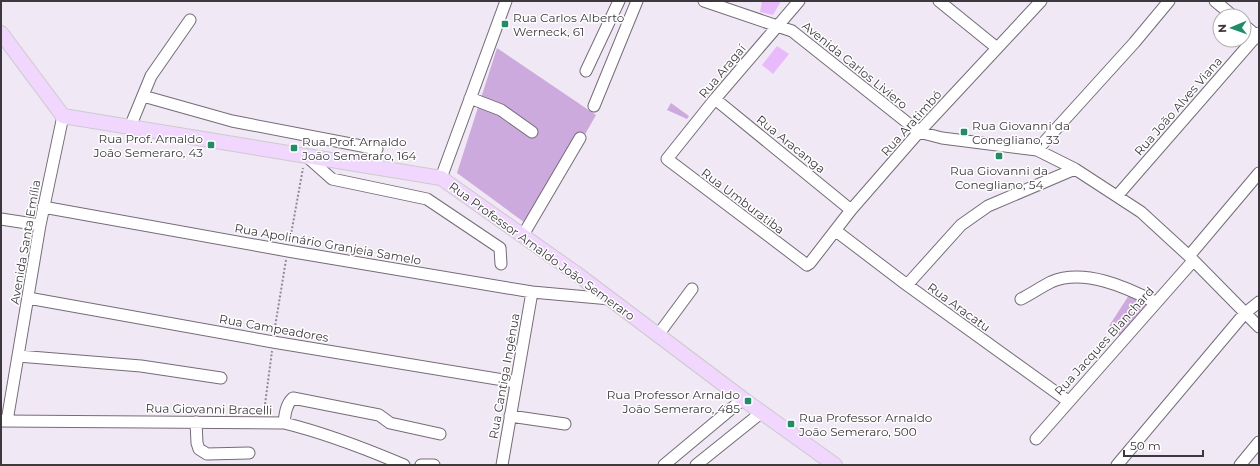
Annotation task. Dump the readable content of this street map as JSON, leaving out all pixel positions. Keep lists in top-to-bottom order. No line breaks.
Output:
{"streets":{"main road":["Rua Professor Arnaldo João Semeraro"],"street":["Avenida Carlos Liviero","Rua Aragaí","Rua João Alves Viana","Rua Aratimbó","Rua Aracanga","Rua Umburatiba","Avenida Santa Emília","Rua Apolinário Granjeia Samelo","Rua Aracatu","Rua Campeadores","Rua Jacques Blanchard","Rua Cantiga Ingênua","Rua Giovanni Bracelli"]},"crossings":[["Avenida Carlos Liviero","Rua Aragaí"],["Avenida Carlos Liviero","Rua Aratimbó"],["Rua Aragaí","Rua Aracanga"],["Rua Aragaí","Rua Umburatiba"],["Rua Aratimbó","Rua Aracanga"],["Rua Aratimbó","Rua Umburatiba"],["Rua Aratimbó","Rua Aracatu"],["Avenida Santa Emília","Rua Apolinário Granjeia Samelo"],["Avenida Santa Emília","Rua Professor Arnaldo João Semeraro"],["Avenida Santa Emília","Rua Campeadores"],["Avenida Santa Emília","Rua Giovanni Bracelli"],["Rua Apolinário Granjeia Samelo","Rua Professor Arnaldo João Semeraro"],["Rua Apolinário Granjeia Samelo","Rua Cantiga Ingênua"],["Rua Aracatu","Rua Jacques Blanchard"],["Rua Campeadores","Rua Cantiga Ingênua"]],"places":{"transit":["Rua Carlos Alberto Werneck, 61","Rua Giovanni da Conegliano, 33","Rua Prof. Arnaldo João Semeraro, 43","Rua Prof. Arnaldo João Semeraro, 164","Rua Giovanni da Conegliano, 54","Rua Professor Arnaldo João Semeraro, 485","Rua Professor Arnaldo João Semeraro, 500"]},"scale_bar":"50 m","north":"left"}
